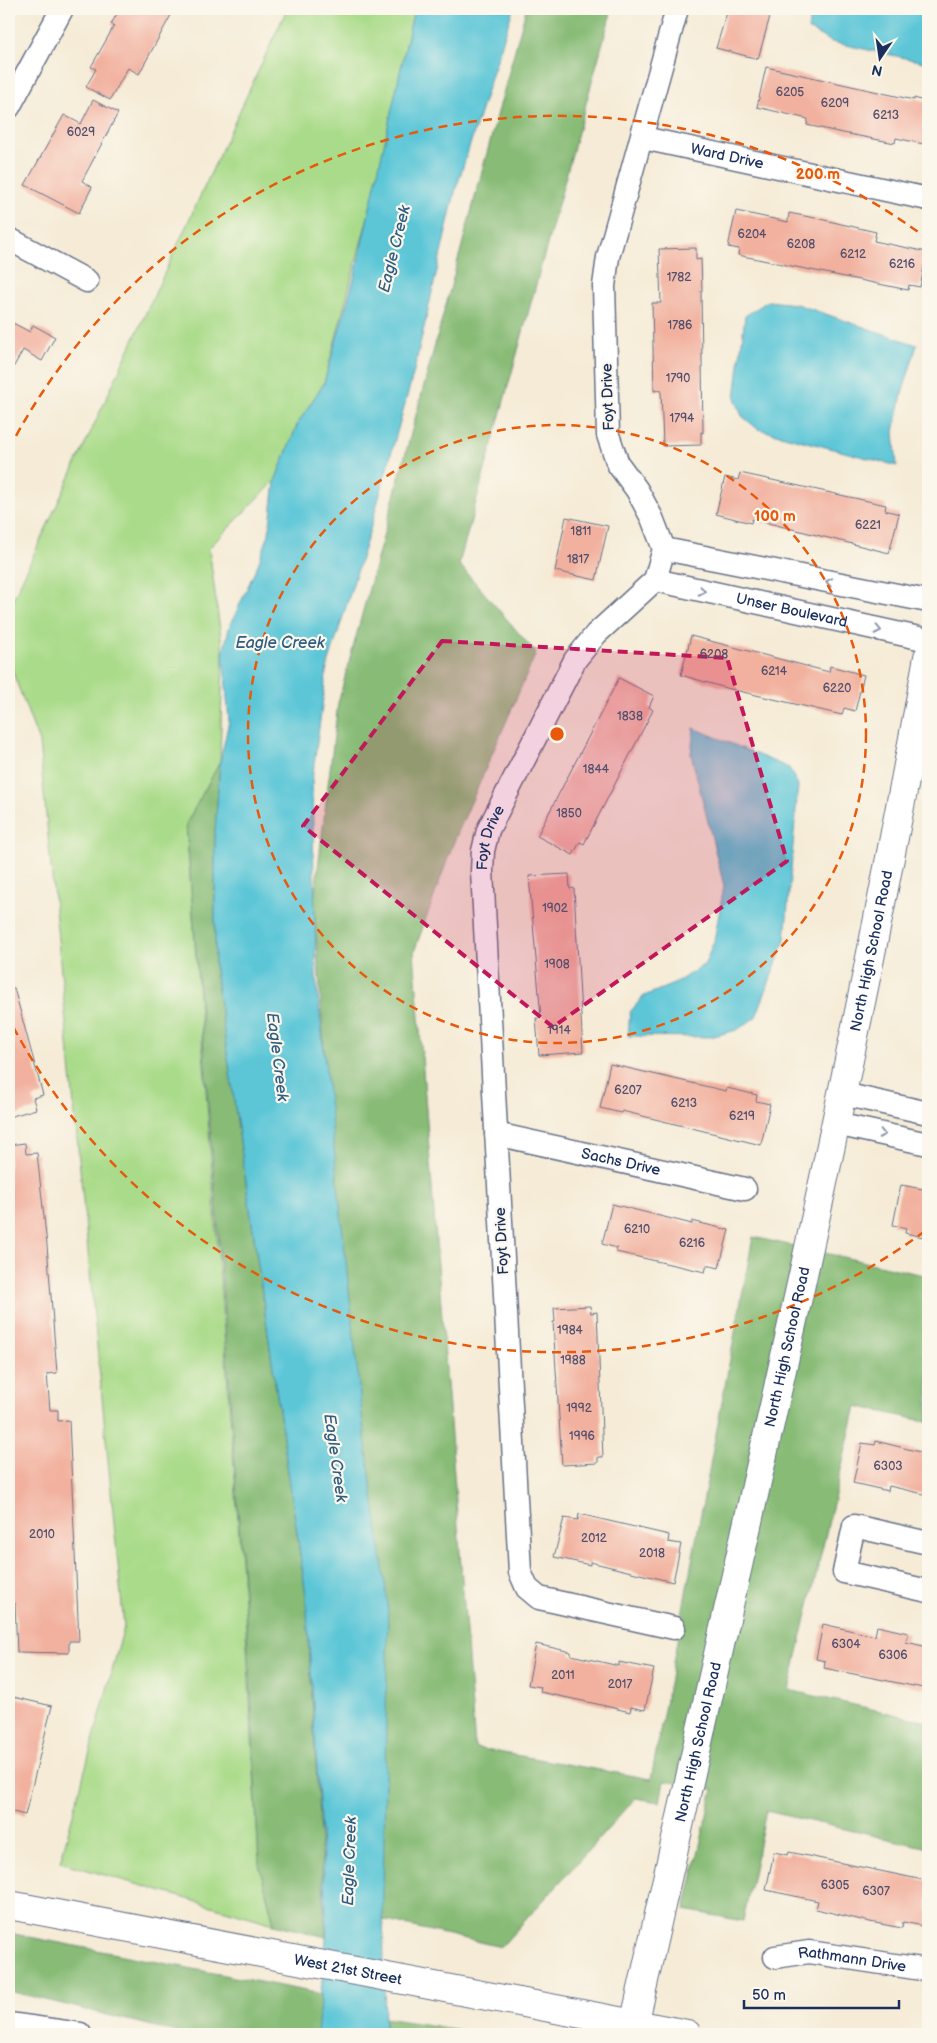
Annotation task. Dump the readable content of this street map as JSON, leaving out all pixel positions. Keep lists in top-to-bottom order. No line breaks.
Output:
{"streets":{"street":["Ward Drive","Foyt Drive","Unser Boulevard","North High School Road","Sachs Drive","Rathmann Drive","West 21st Street"]},"crossings":[["Ward Drive","Foyt Drive"],["Foyt Drive","Unser Boulevard"],["Foyt Drive","Sachs Drive"],["North High School Road","West 21st Street"]],"water":["Eagle Creek"],"house_numbers":["6205","6209","6213","6029","6204","6208","6212","6216","1782","1786","1790","1794","6221","1811","1817","6208","6214","6220","1838","1844","1850","1902","1908","1914","6207","6213","6219","6210","6216","1984","1988","1992","1996","6303","2010","2012","2018","6304","6306","2011","2017","6305","6307"],"scale_bar":"50 m","north":"bottom","rings":["200 m","100 m"]}
